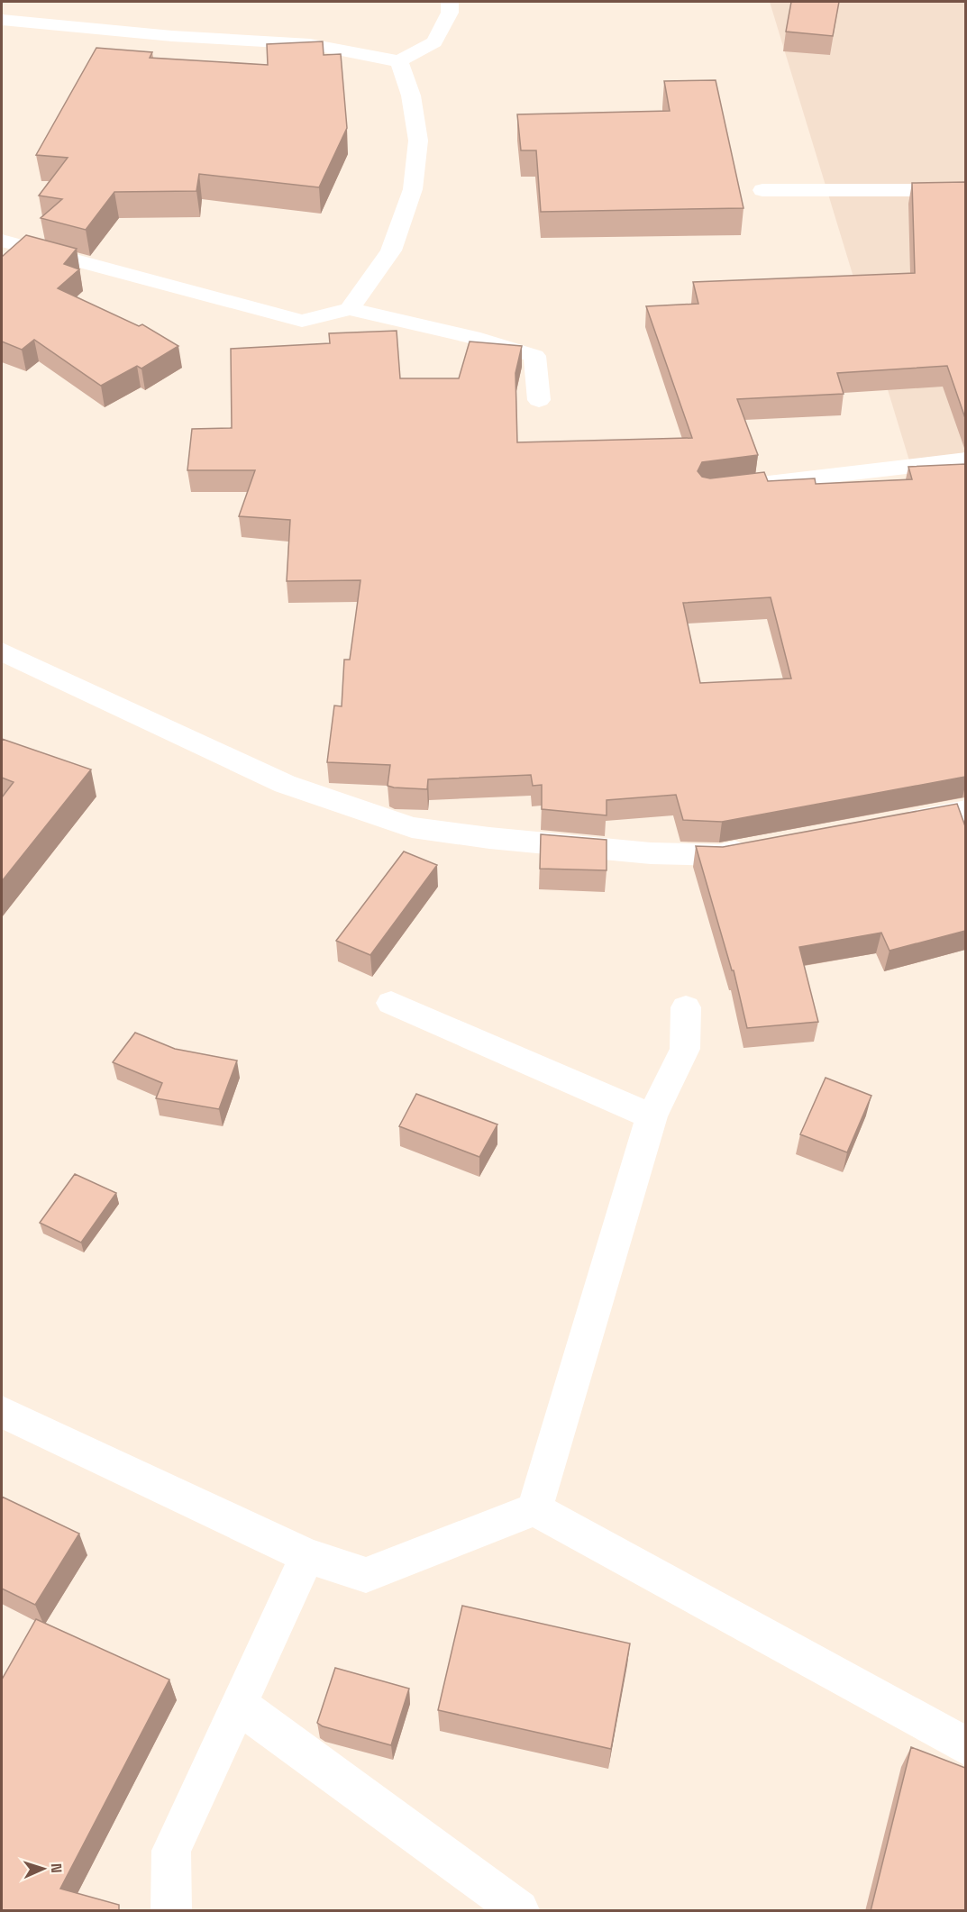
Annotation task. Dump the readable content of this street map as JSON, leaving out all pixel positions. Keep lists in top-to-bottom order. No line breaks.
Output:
{"north":"right"}
